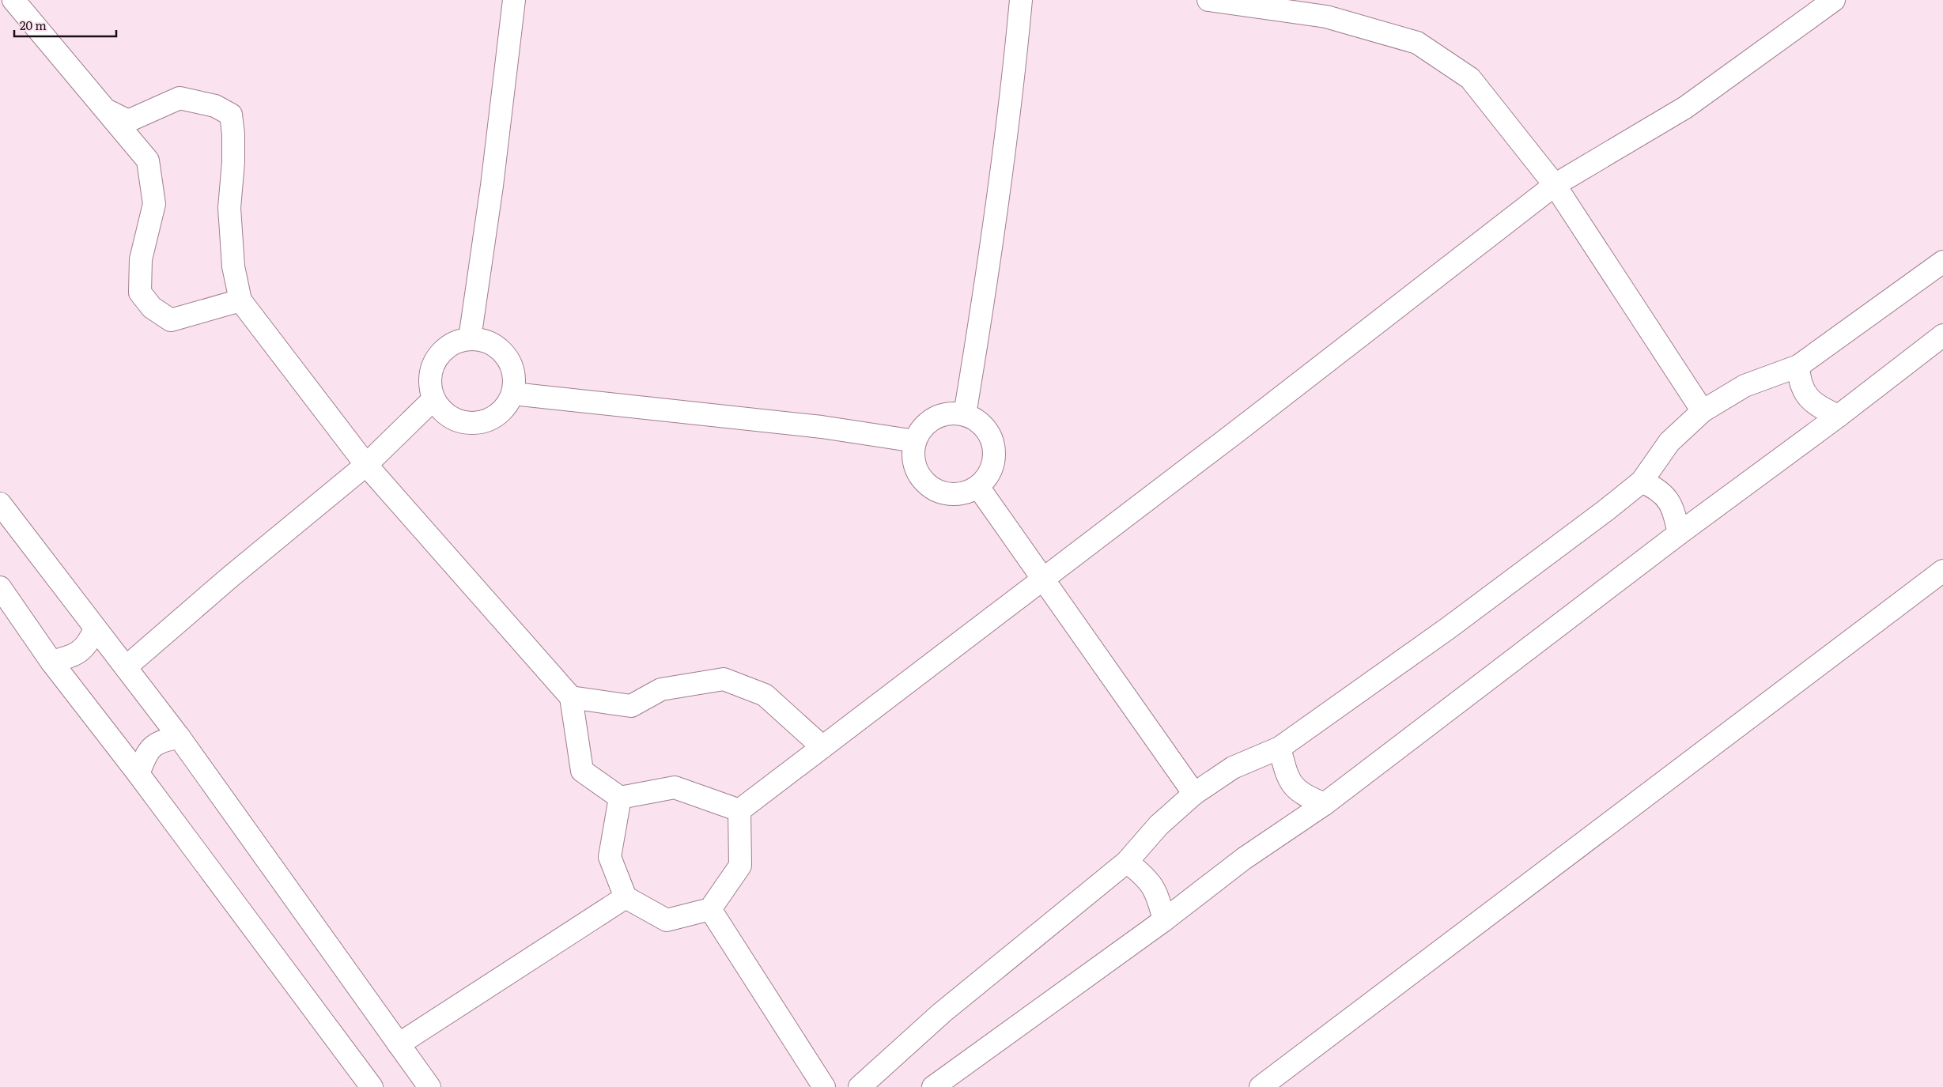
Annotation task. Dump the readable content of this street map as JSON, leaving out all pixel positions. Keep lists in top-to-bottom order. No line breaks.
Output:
{"scale_bar":"20 m"}
